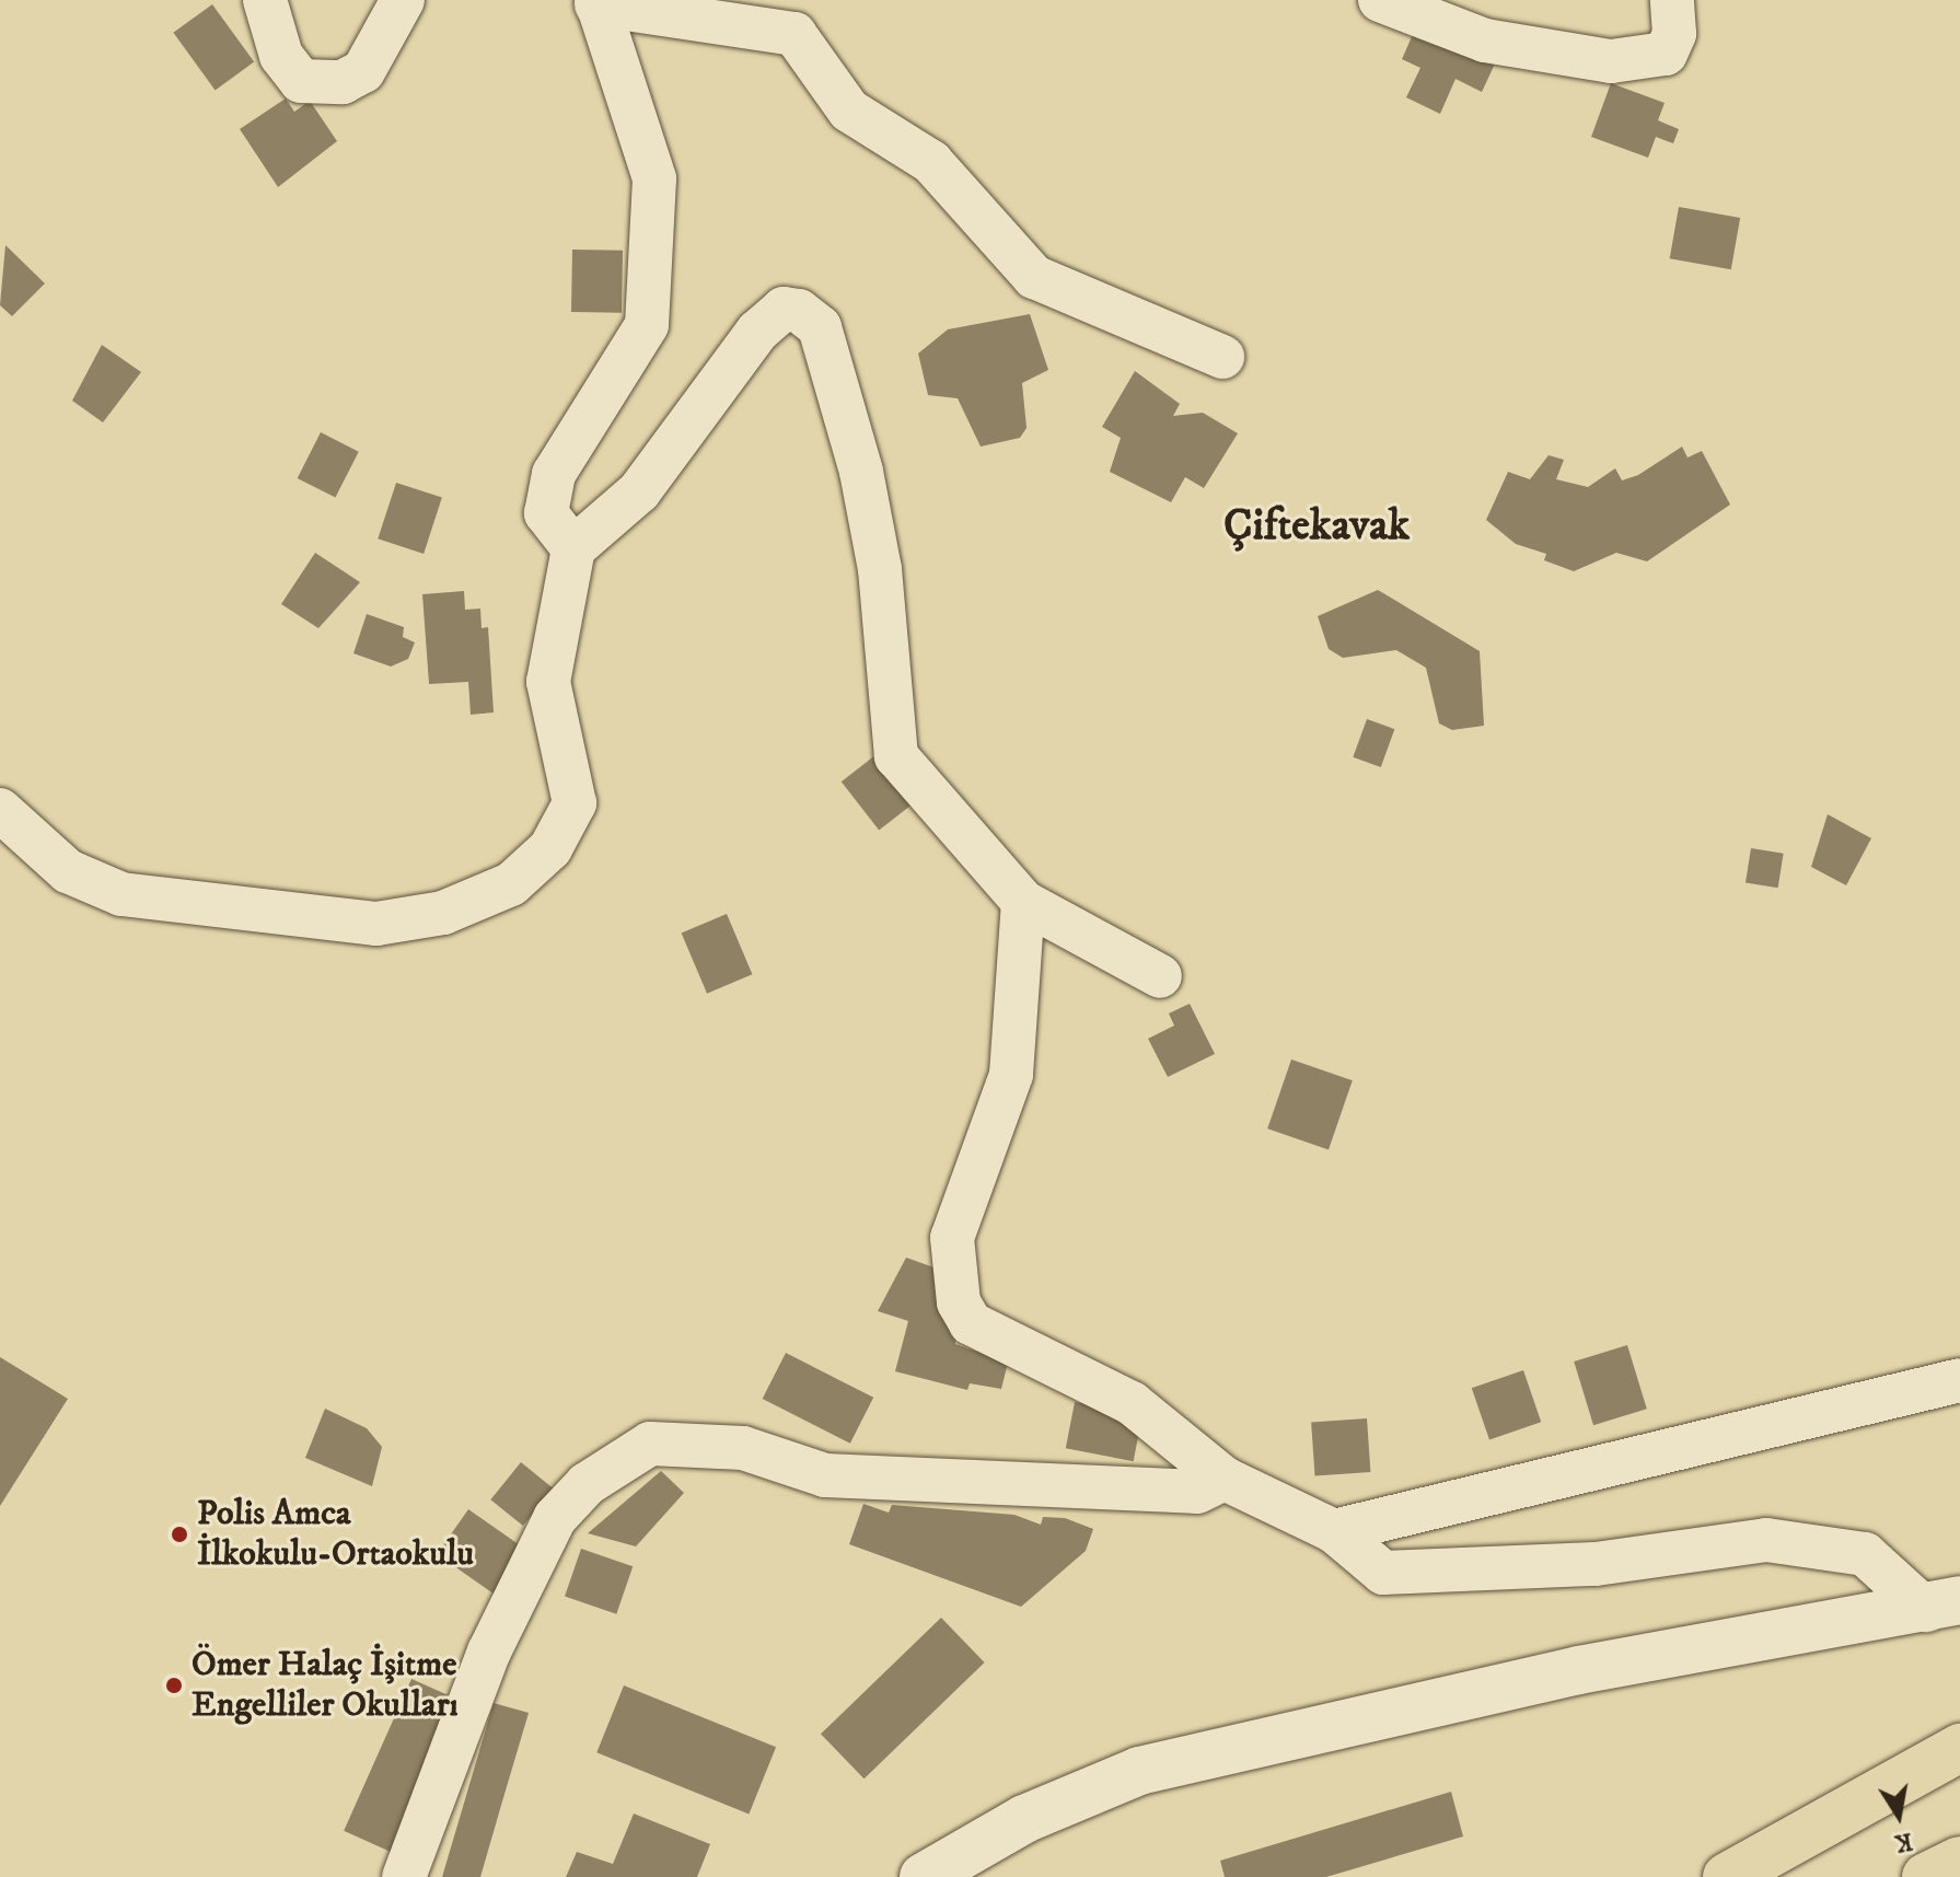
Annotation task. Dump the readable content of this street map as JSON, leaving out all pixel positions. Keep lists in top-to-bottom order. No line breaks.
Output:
{"districts":["Çiftekavak"],"places":["Polis Amca İlkokulu-Ortaokulu","Ömer Halaç İşitme Engelliler Okulları"],"north":"bottom"}
